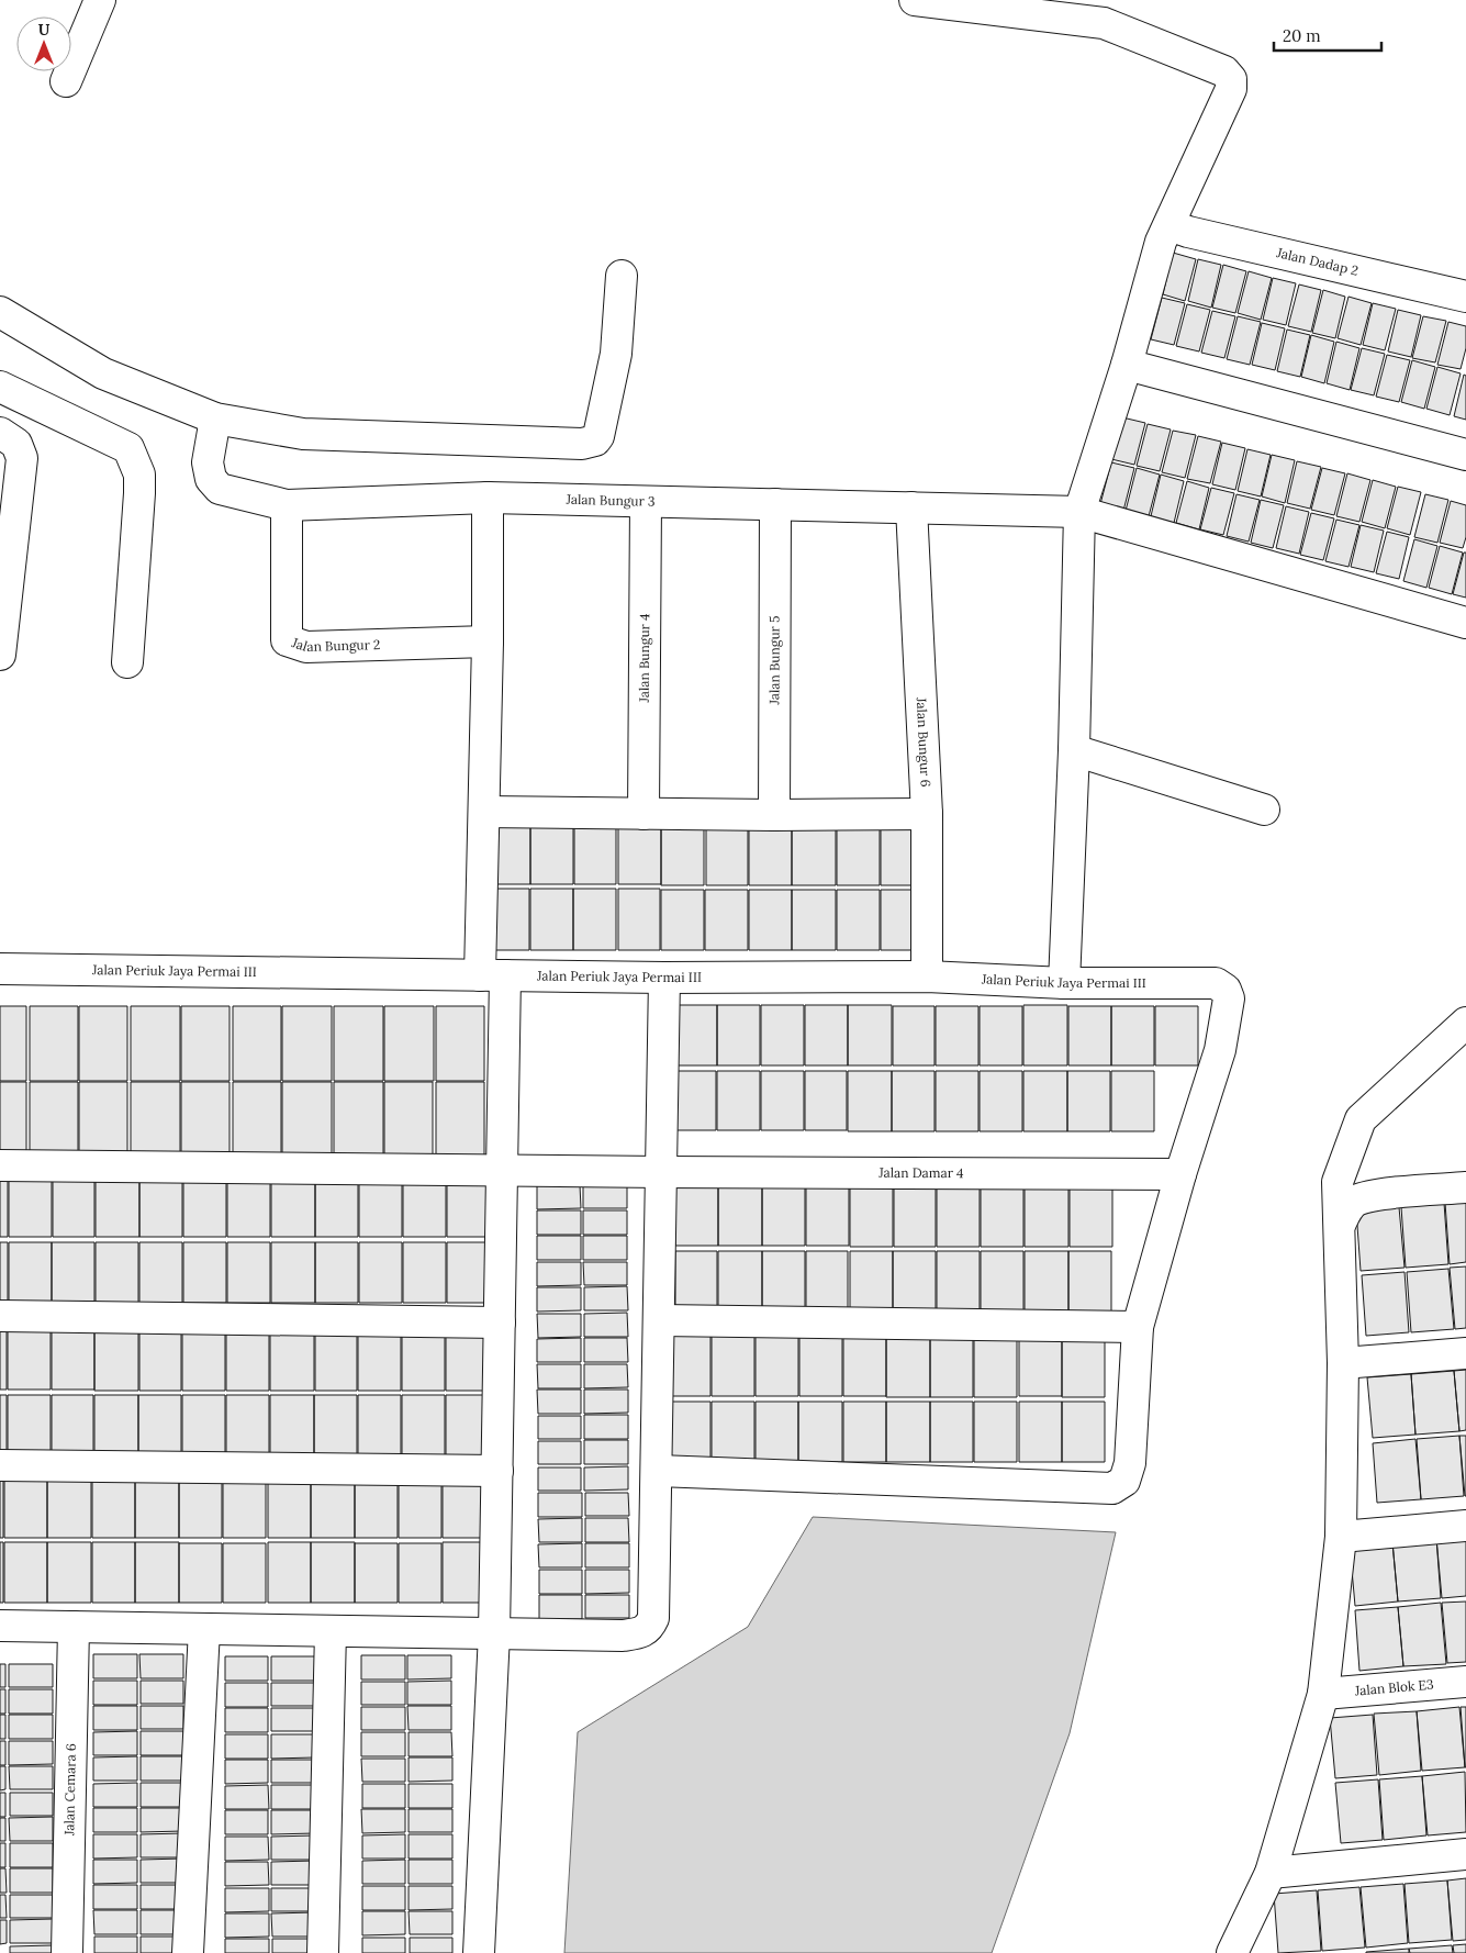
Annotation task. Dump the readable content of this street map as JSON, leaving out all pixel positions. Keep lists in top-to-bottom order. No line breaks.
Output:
{"streets":{"street":["Jalan Dadap 2","Jalan Bungur 3","Jalan Bungur 2","Jalan Bungur 4","Jalan Bungur 5","Jalan Bungur 6","Jalan Periuk Jaya Permai III","Jalan Damar 4","Jalan Blok E3","Jalan Cemara 6"]},"crossings":[["Jalan Bungur 3","Jalan Bungur 2"],["Jalan Bungur 3","Jalan Bungur 4"],["Jalan Bungur 3","Jalan Bungur 5"],["Jalan Bungur 3","Jalan Bungur 6"],["Jalan Bungur 6","Jalan Periuk Jaya Permai III"],["Jalan Periuk Jaya Permai III","Jalan Damar 4"]],"scale_bar":"20 m","north":"top"}
